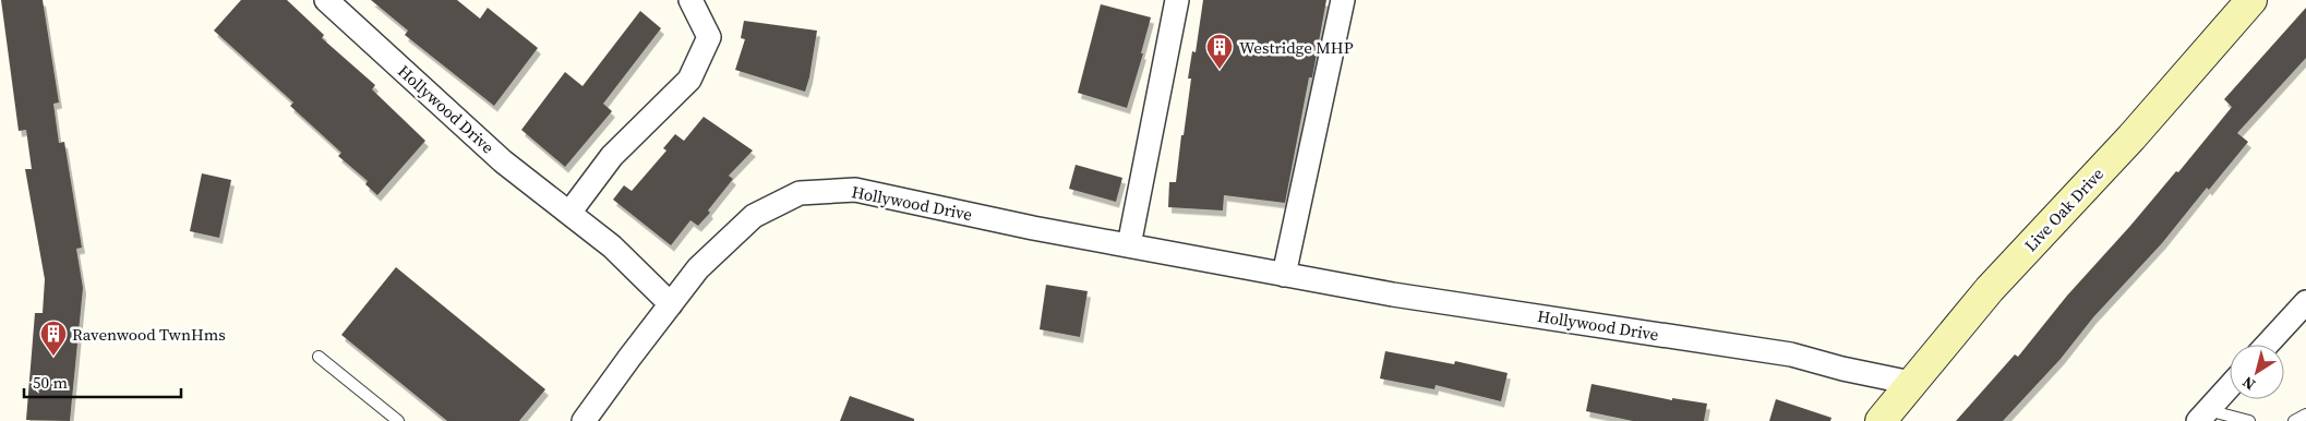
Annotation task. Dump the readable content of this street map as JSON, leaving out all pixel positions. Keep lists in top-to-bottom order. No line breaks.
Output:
{"streets":{"street":["Hollywood Drive","Live Oak Drive"]},"crossings":[["Hollywood Drive","Live Oak Drive"]],"places":{"building":["Westridge MHP","Ravenwood TwnHms"]},"scale_bar":"50 m","north":"bottom left"}
